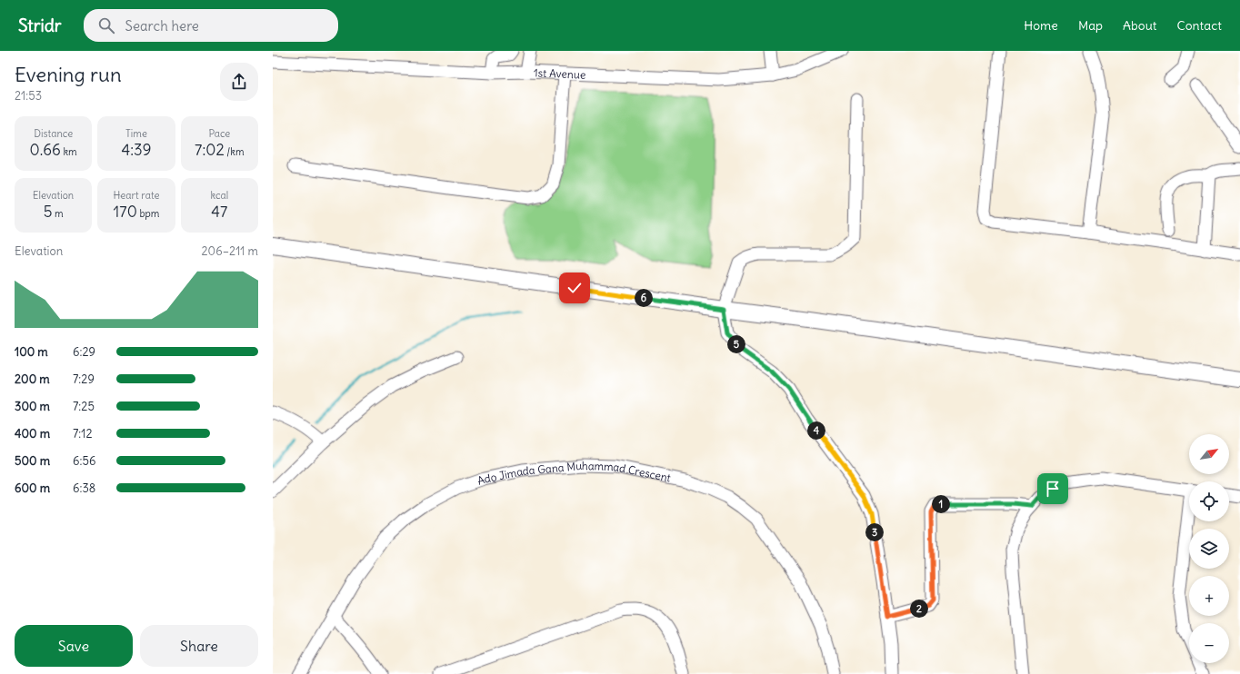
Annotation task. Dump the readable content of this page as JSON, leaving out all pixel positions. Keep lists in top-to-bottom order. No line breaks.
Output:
{"streets":{"street":["1st Avenue","Ado Jimada Gana Muhammad Crescent"]},"north":"top right","page":{"header":"Stridr","search":"Search here","nav":["Home","Map","About","Contact"],"heading":["Evening run","21:53"],"stats":[["Distance","0.66 km"],["Time","4:39"],["Pace","7:02 /km"],["Elevation","5 m"],["Heart rate","170 bpm"],["kcal","47"]],"chart":["Elevation","206–211 m"],"pins":["6","5","4","1","3","2"],"list":[{"name":"100 m","note":"6:29"},{"name":"200 m","note":"7:29"},{"name":"300 m","note":"7:25"},{"name":"400 m","note":"7:12"},{"name":"500 m","note":"6:56"},{"name":"600 m","note":"6:38"}],"map_buttons":["+","−"],"buttons":["Save","Share"]}}
